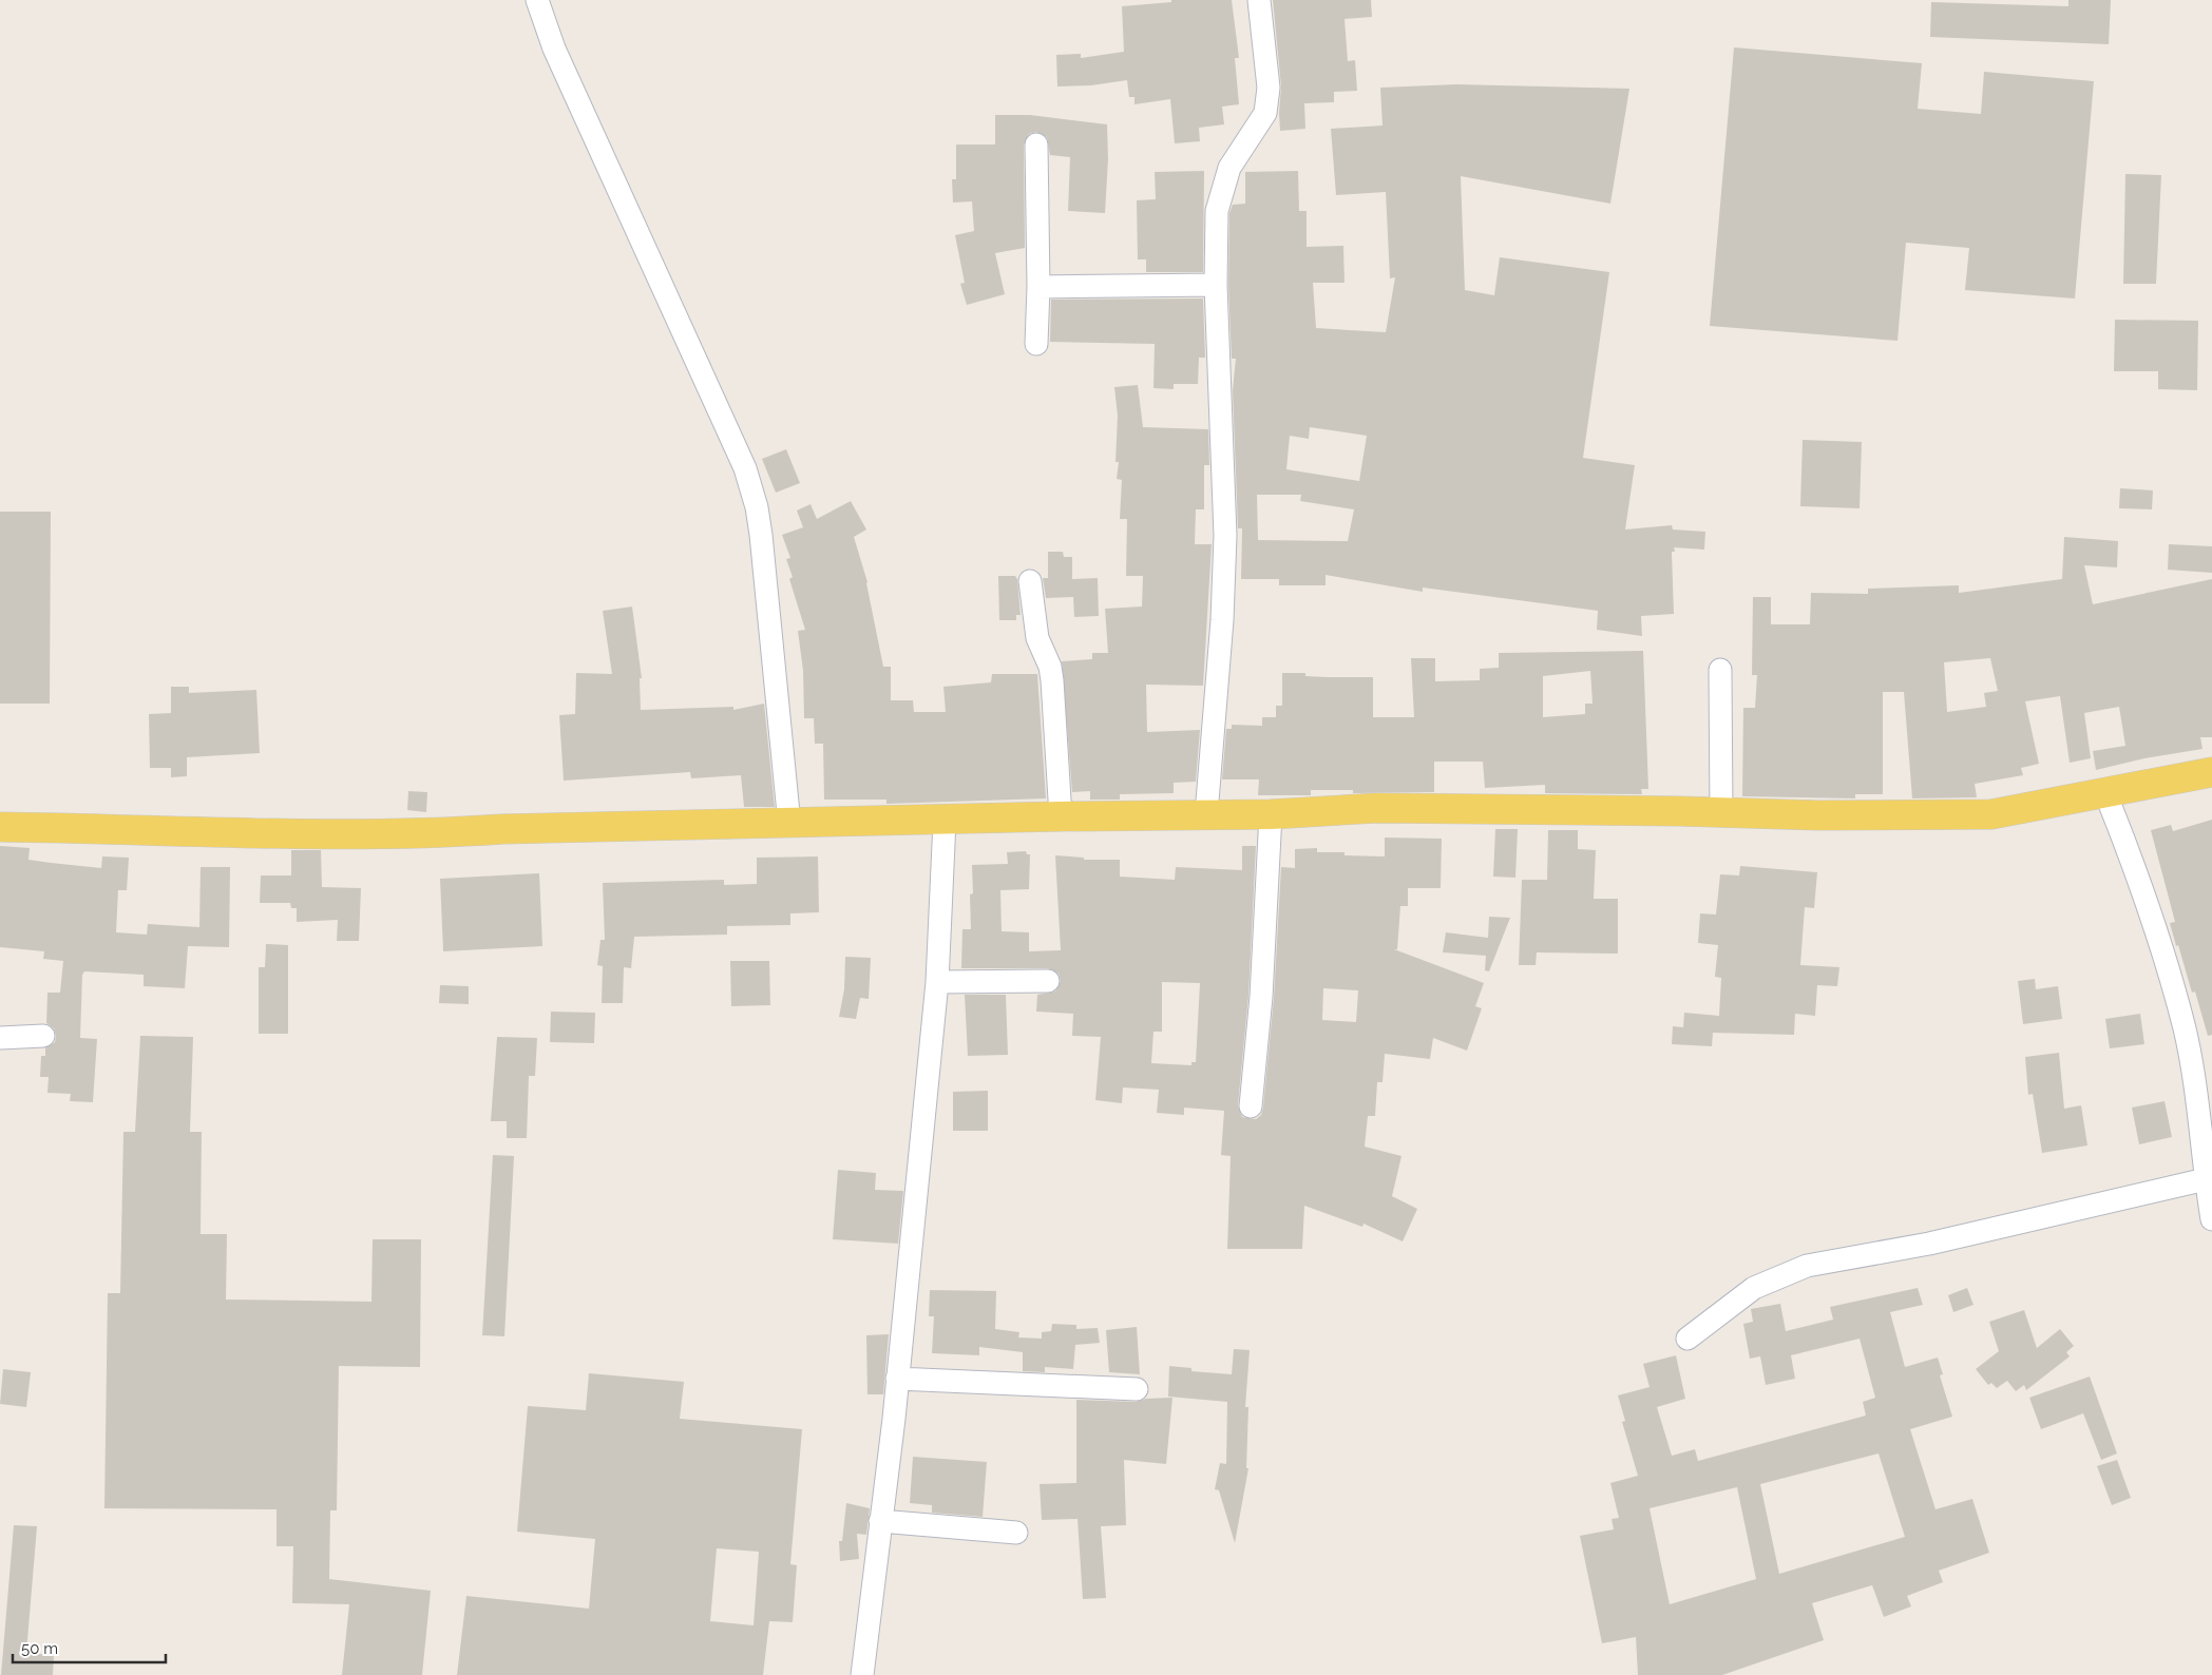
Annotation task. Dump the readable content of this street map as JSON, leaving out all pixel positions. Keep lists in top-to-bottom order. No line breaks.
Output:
{"scale_bar":"50 m"}
